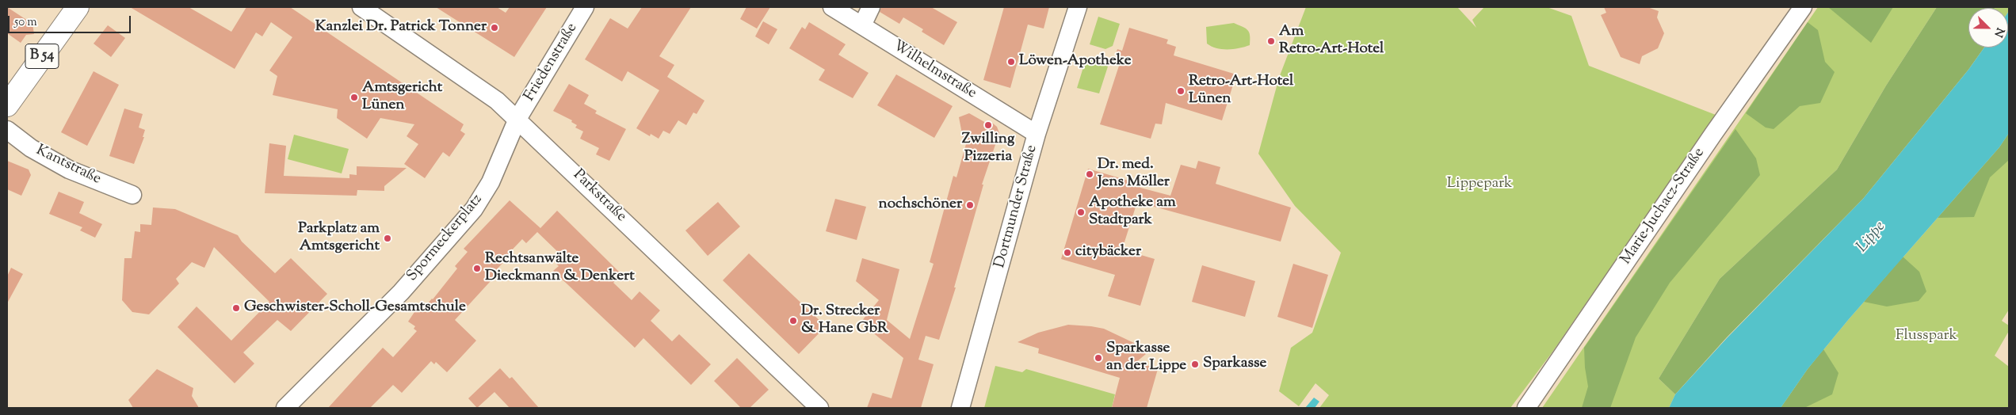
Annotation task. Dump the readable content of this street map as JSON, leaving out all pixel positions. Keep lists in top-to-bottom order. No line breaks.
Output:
{"streets":{"main road":["B 54"],"street":["Friedenstraße","Wilhelmstraße","Kantstraße","Parkstraße","Dortmunder Straße","Marie-Juchacz-Straße","Spormeckerplatz"]},"crossings":[["Friedenstraße","Parkstraße"],["Friedenstraße","Spormeckerplatz"],["Wilhelmstraße","Dortmunder Straße"],["Parkstraße","Spormeckerplatz"]],"water":["Lippe"],"parks":["Lippepark","Flusspark"],"places":["Kanzlei Dr. Patrick Tonner","Am Retro-Art-Hotel","Löwen-Apotheke","Retro-Art-Hotel Lünen","Amtsgericht Lünen","Zwilling Pizzeria","Dr. med. Jens Möller","nochschöner","Apotheke am Stadtpark","Parkplatz am Amtsgericht","citybäcker","Rechtsanwälte Dieckmann & Denkert","Geschwister-Scholl-Gesamtschule","Dr. Strecker & Hane GbR","Sparkasse an der Lippe","Sparkasse"],"scale_bar":"50 m","north":"bottom right"}
